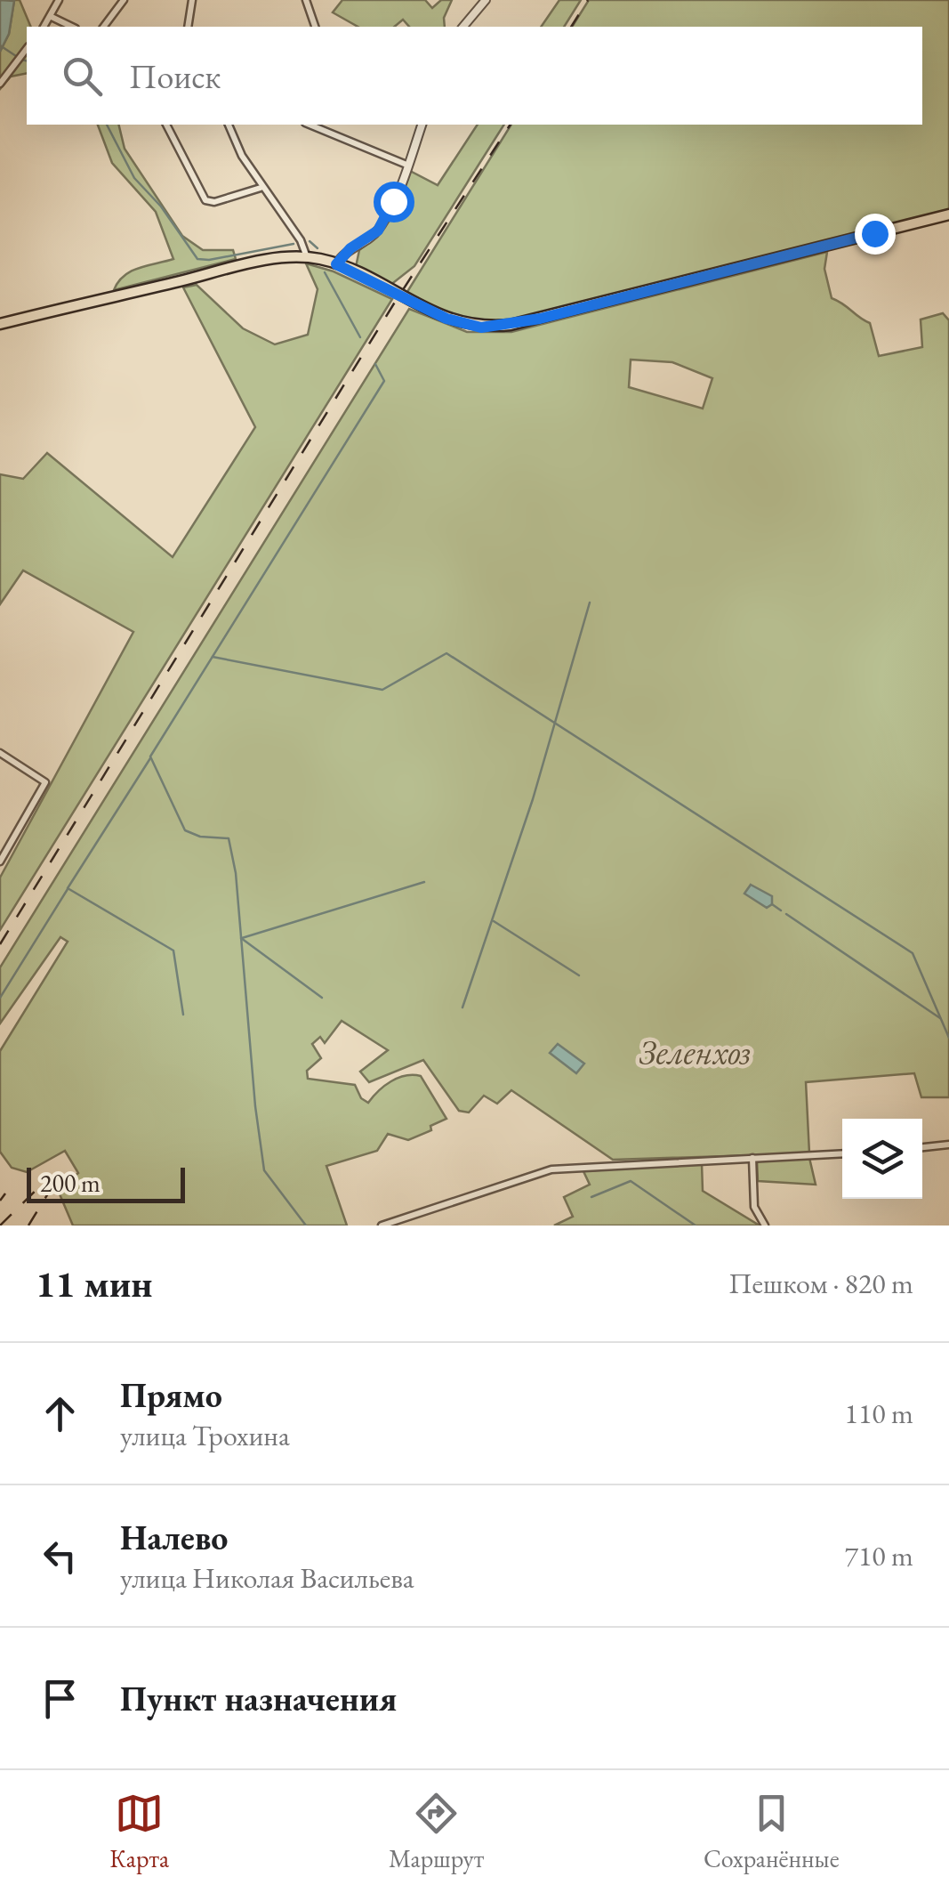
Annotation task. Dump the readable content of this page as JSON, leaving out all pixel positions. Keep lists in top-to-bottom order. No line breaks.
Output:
{"parks":["Зеленхоз"],"scale_bar":"200 m","page":{"search":"Поиск","scale":"200 m","heading":["11 мин","Пешком · 820 m"],"list":[["Прямо","улица Трохина","110 m"],["Налево","улица Николая Васильева","710 m"],"Пункт назначения"],"nav":["Карта","Маршрут","Сохранённые"]}}
